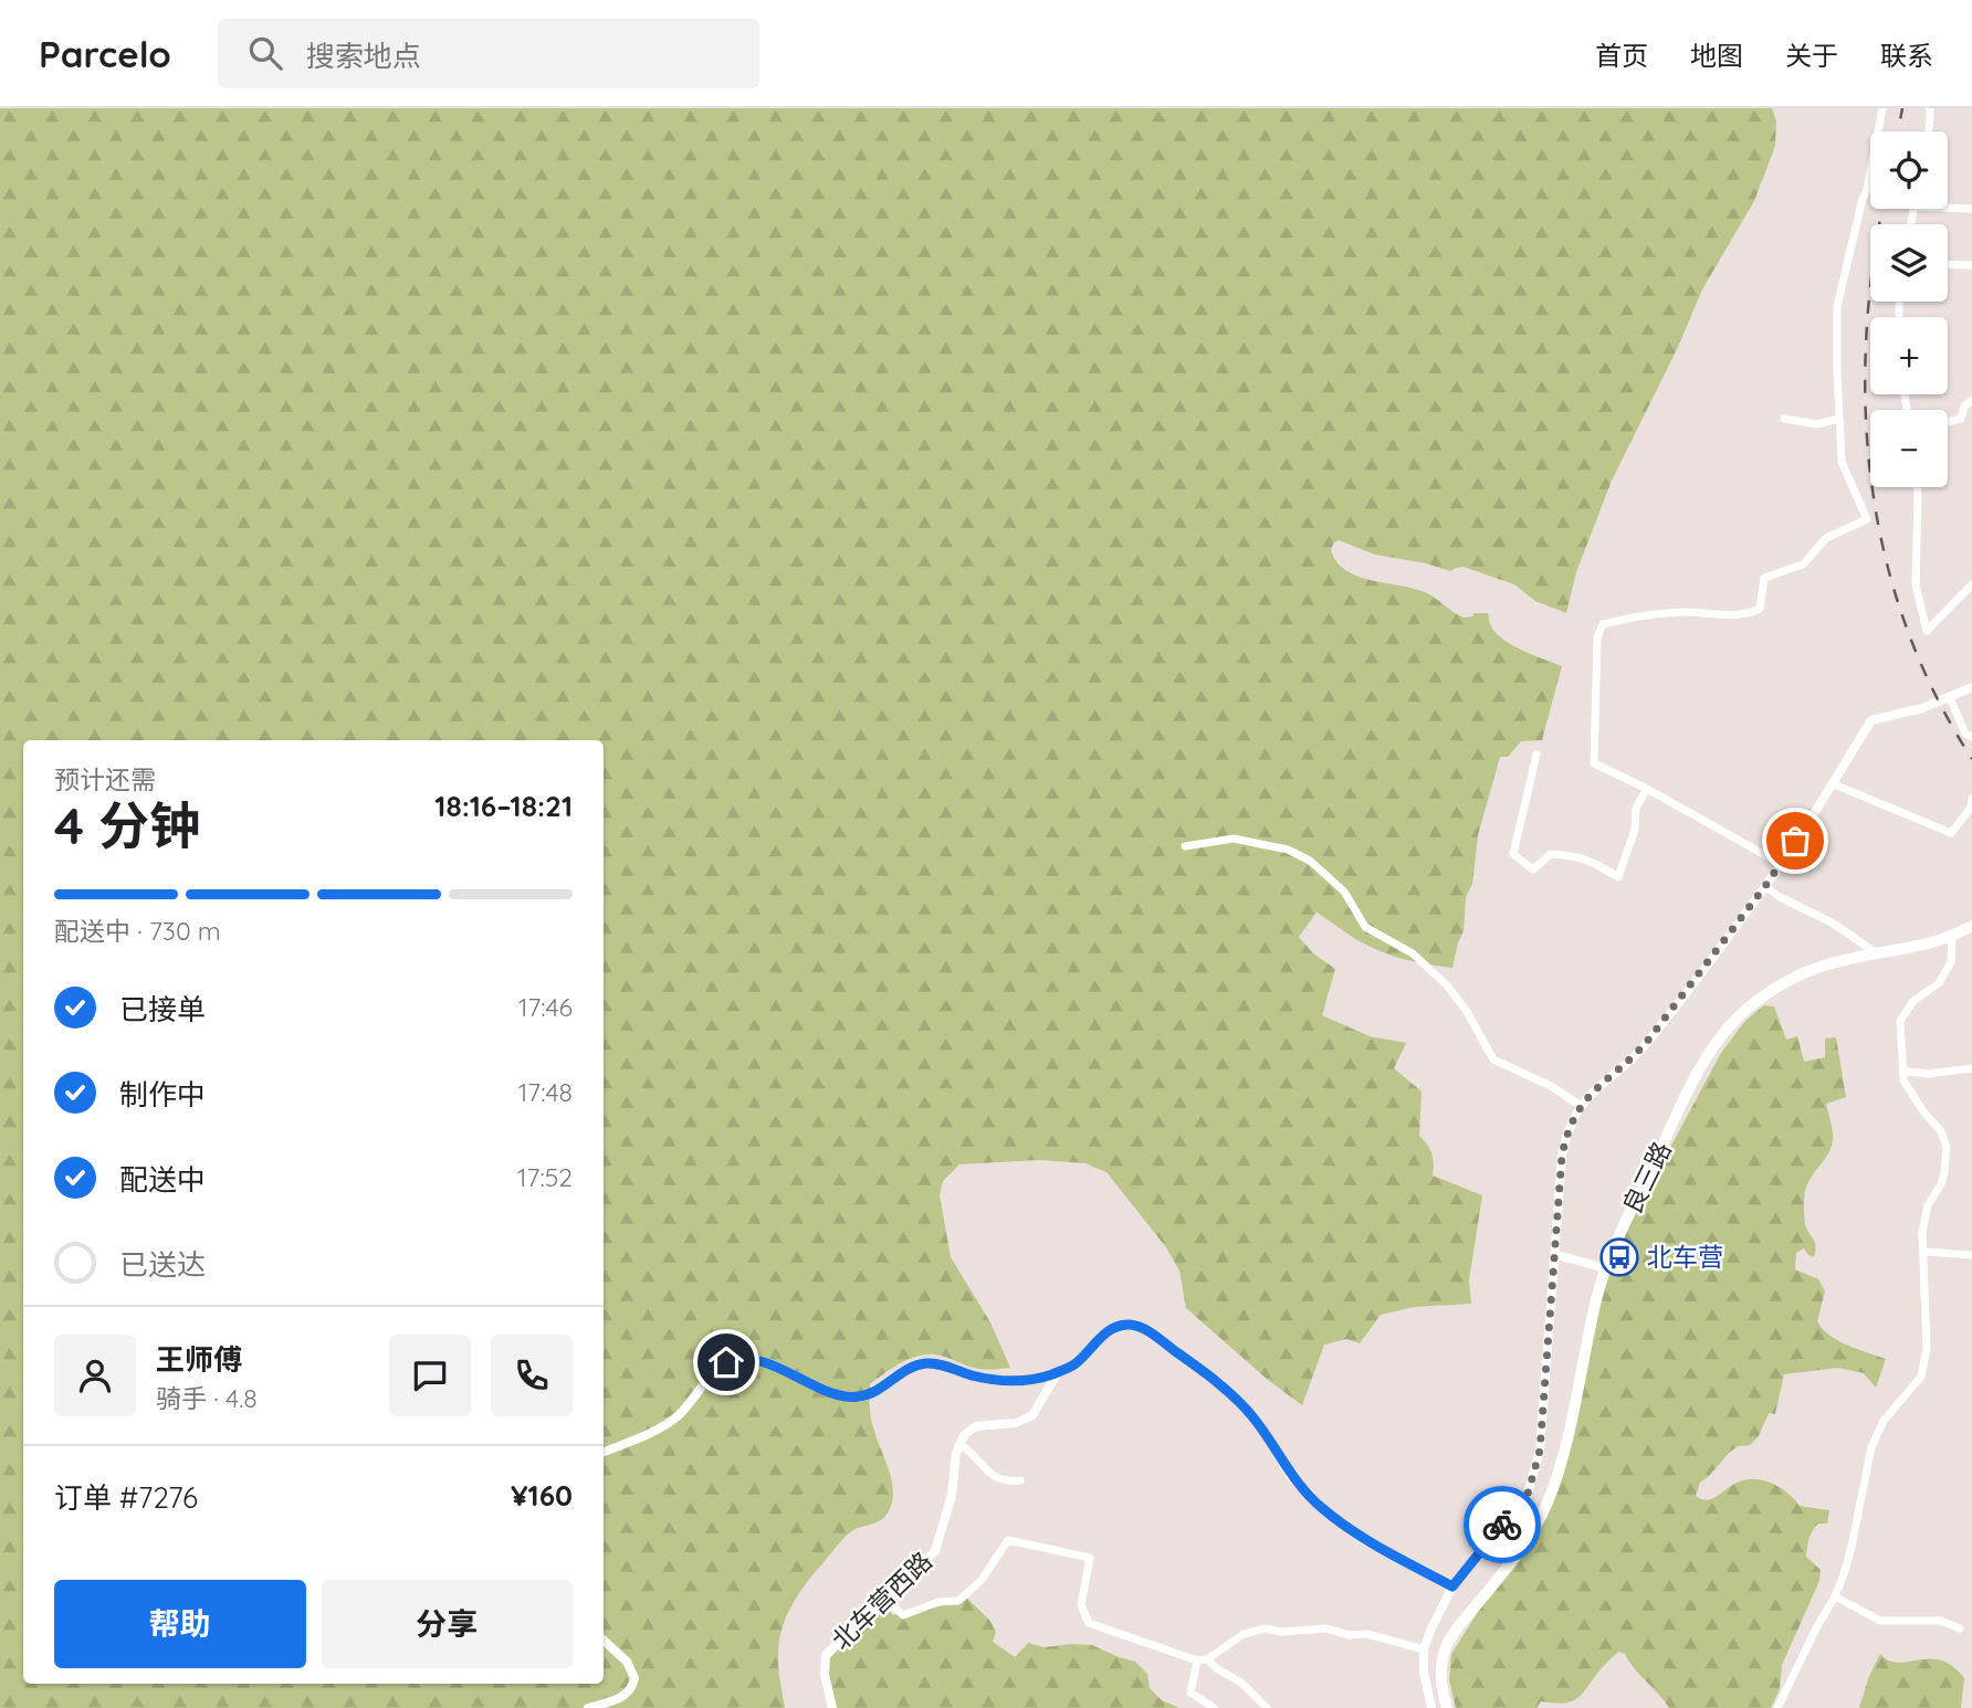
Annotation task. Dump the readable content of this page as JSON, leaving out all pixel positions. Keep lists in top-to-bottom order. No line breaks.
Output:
{"streets":{"main road":["良三路"],"street":["北车营西路"]},"places":{"bus stop":["北车营"]},"page":{"header":"Parcelo","search":"搜索地点","nav":["首页","地图","关于","联系"],"map_buttons":["+","−"],"heading":["4 分钟","预计还需","18:16–18:21"],"panel":["王师傅","骑手 · 4.8","订单 #7276","¥160"],"bar":"配送中 · 730 m","list":[["已接单","17:46"],["制作中","17:48"],["配送中","17:52"],"已送达"],"buttons":["帮助","分享"]}}
